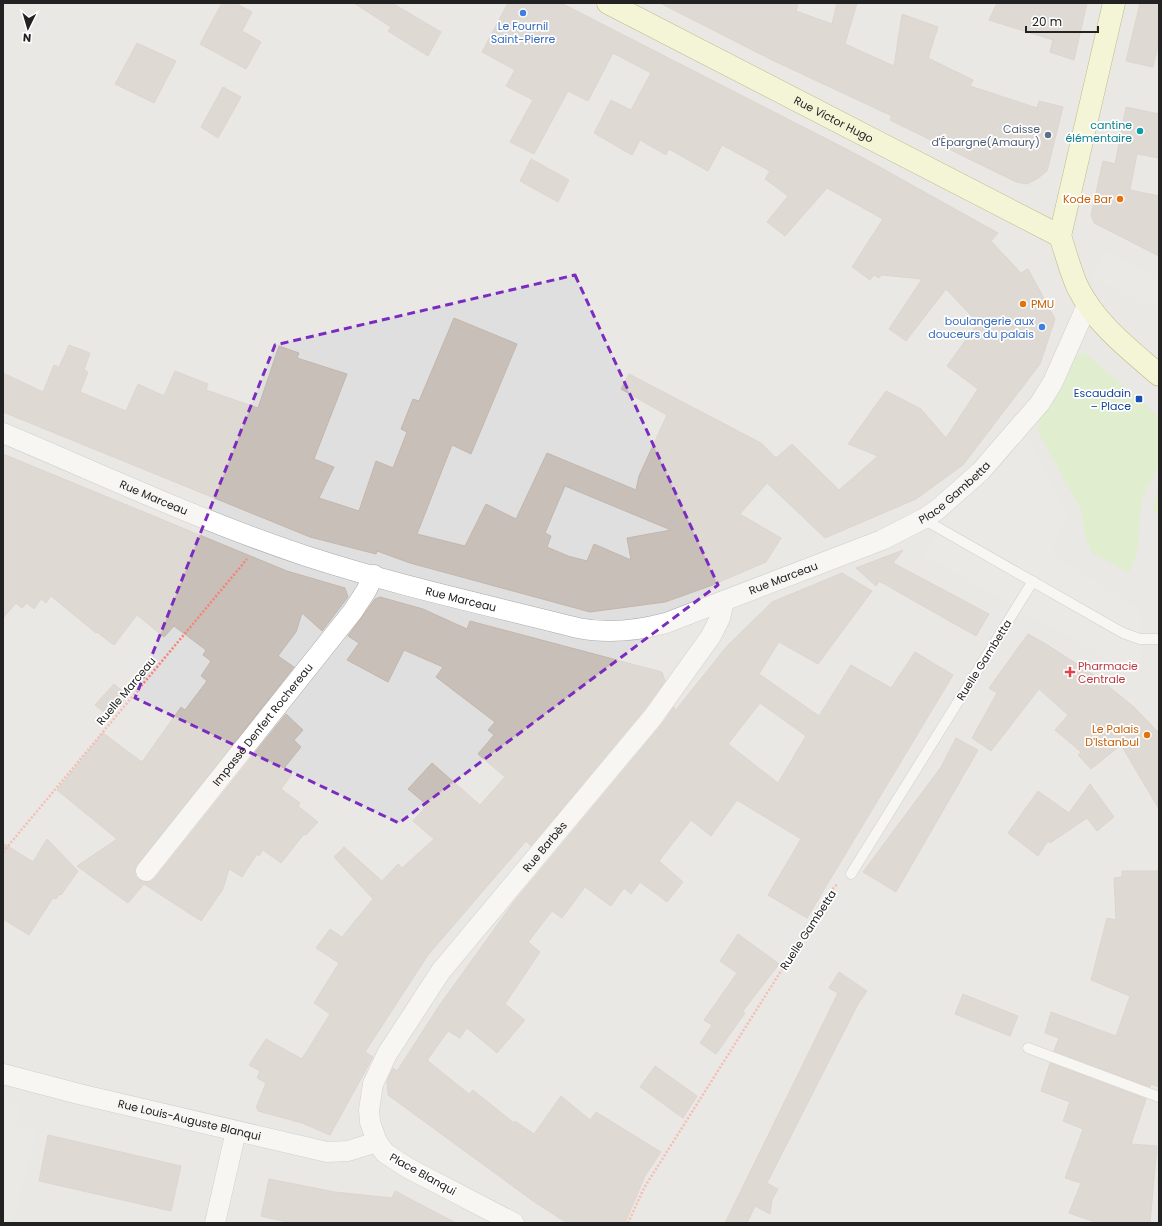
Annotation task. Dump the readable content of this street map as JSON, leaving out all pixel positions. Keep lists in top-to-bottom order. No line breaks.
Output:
{"streets":{"street":["Rue Victor Hugo","Place Gambetta","Rue Marceau","Impasse Denfert Rochereau","Rue Barbès","Rue Louis-Auguste Blanqui","Place Blanqui"],"lane":["Ruelle Gambetta"],"path":["Ruelle Marceau"]},"crossings":[["Place Gambetta","Rue Marceau"],["Place Gambetta","Ruelle Gambetta"],["Rue Marceau","Ruelle Marceau"],["Rue Marceau","Impasse Denfert Rochereau"],["Rue Marceau","Rue Barbès"],["Rue Barbès","Place Blanqui"],["Rue Louis-Auguste Blanqui","Place Blanqui"]],"places":{"other":["Le Fournil Saint-Pierre","cantine élémentaire","Caisse d'Épargne(Amaury)","Kode Bar","PMU","boulangerie aux douceurs du palais","Le Palais D'Istanbul"],"transit":["Escaudain – Place"],"health":["Pharmacie Centrale"]},"scale_bar":"20 m","north":"bottom"}
